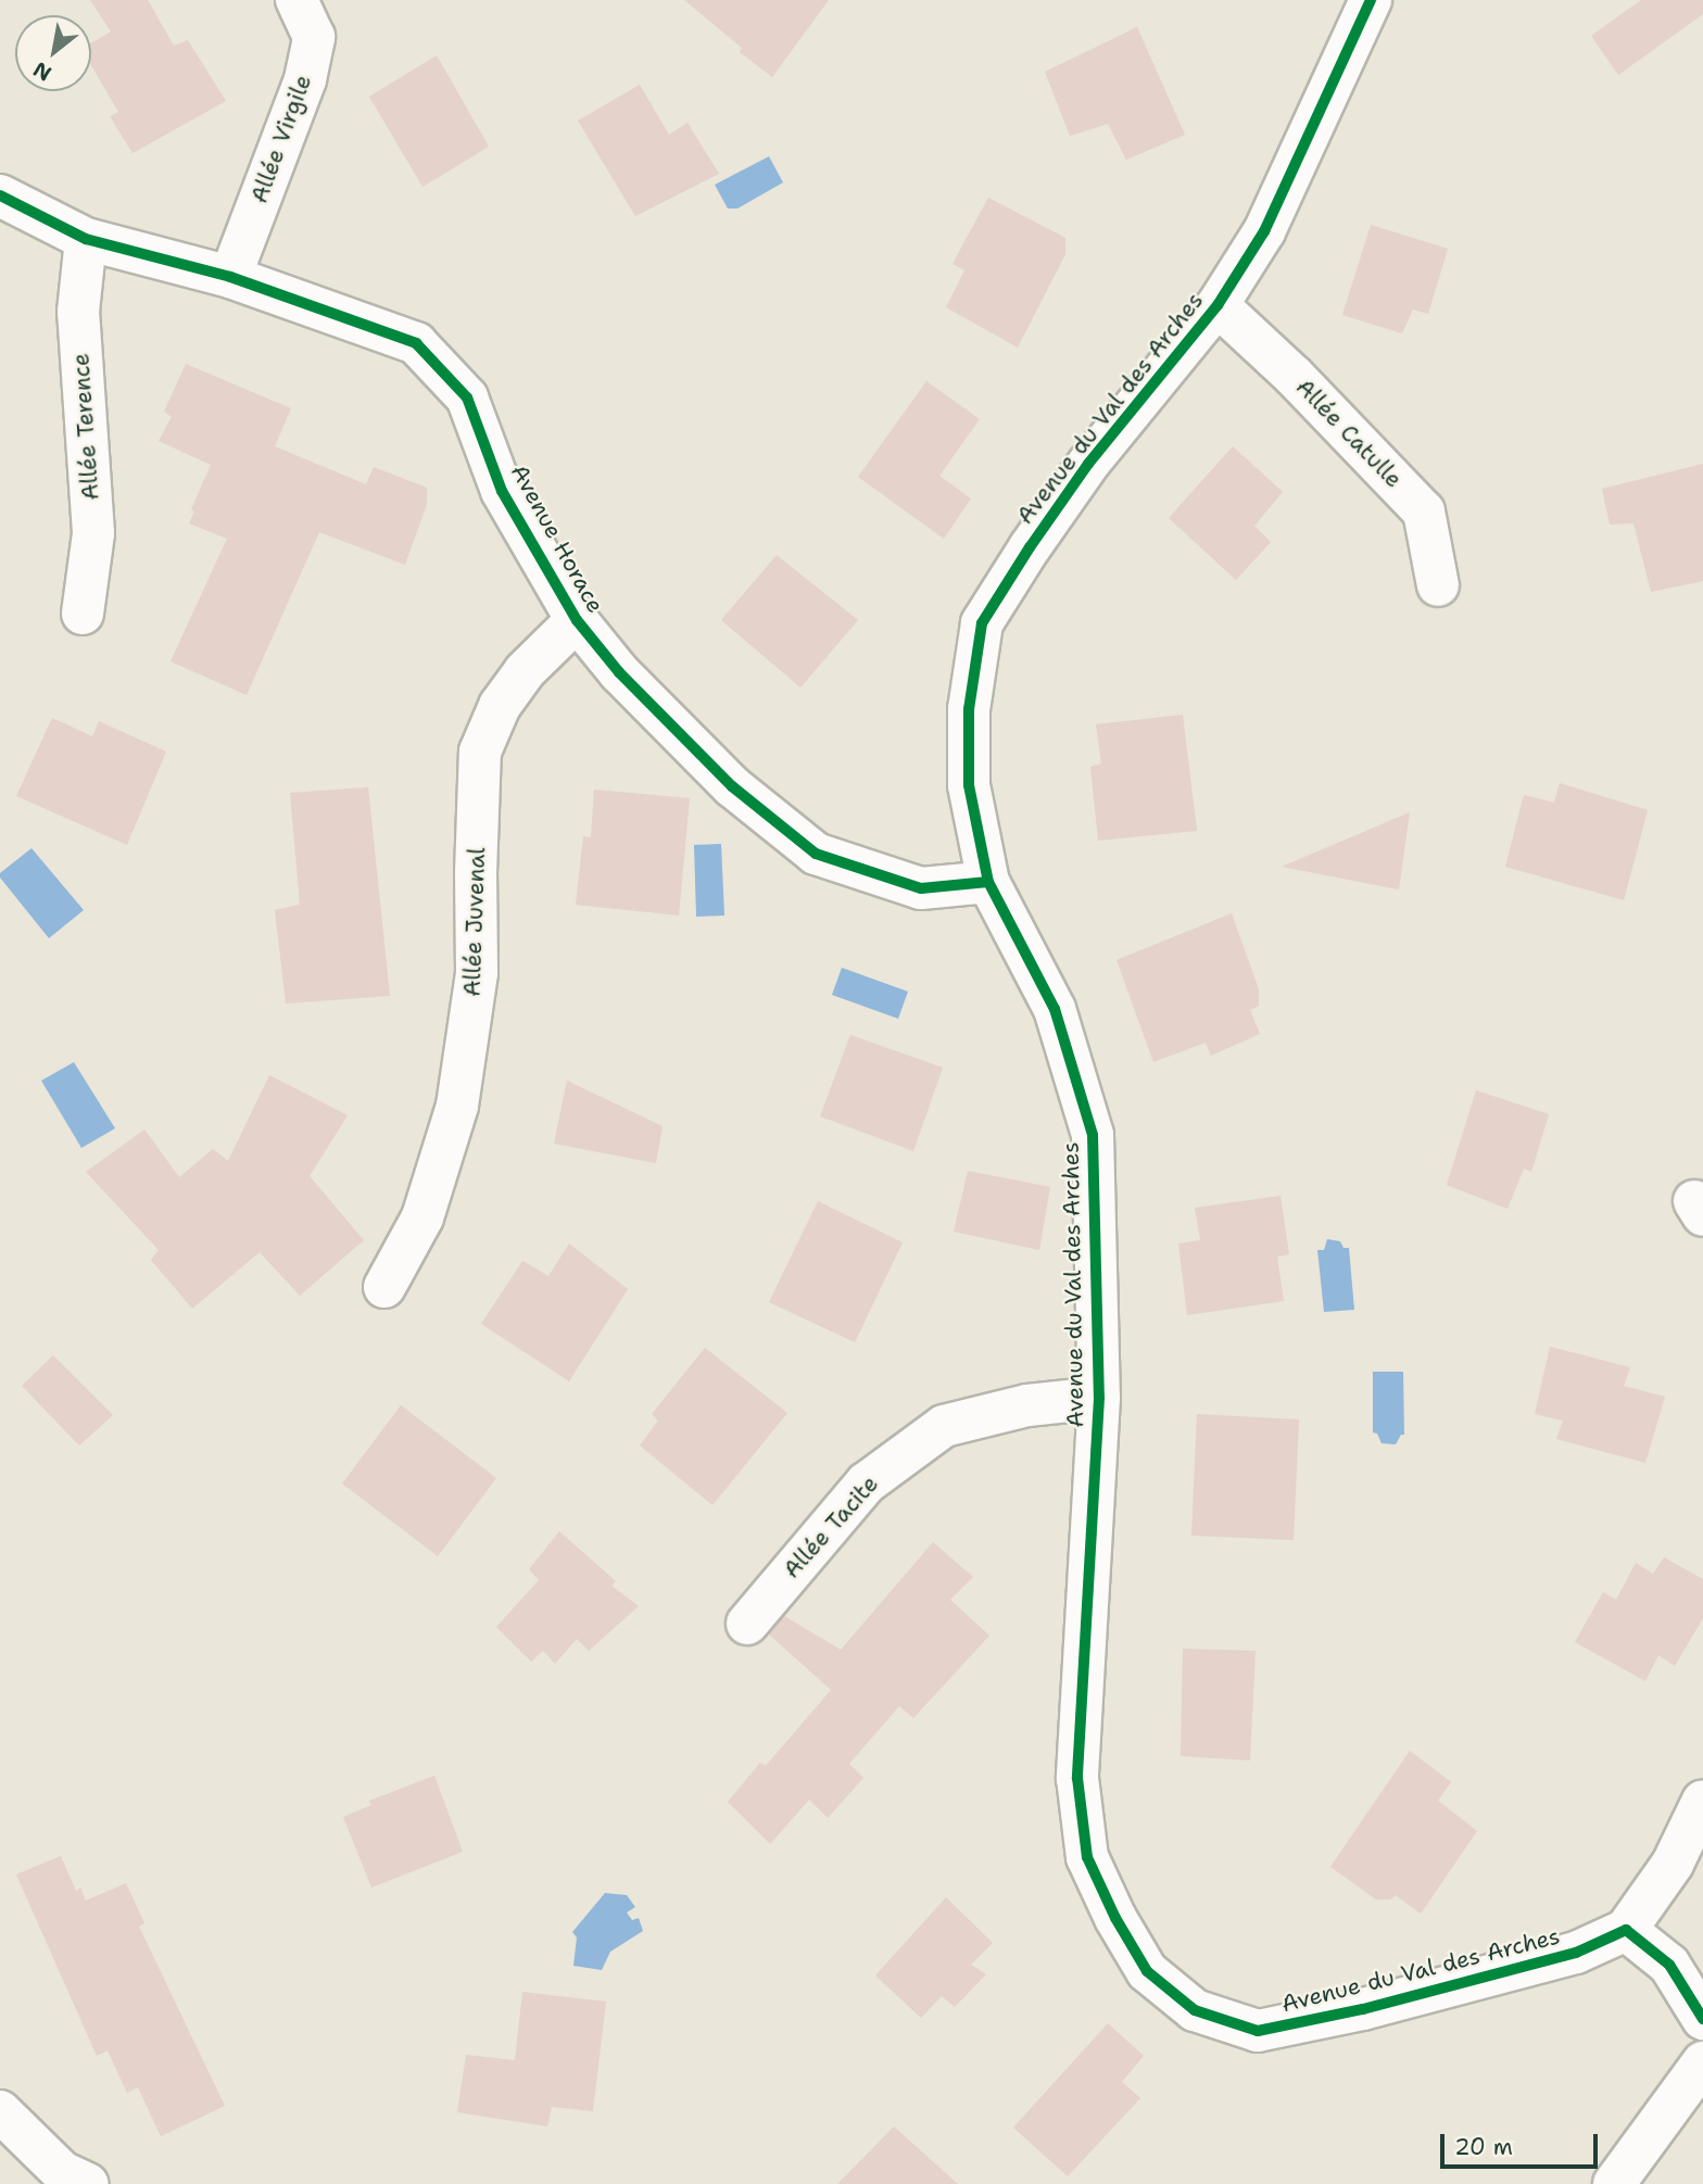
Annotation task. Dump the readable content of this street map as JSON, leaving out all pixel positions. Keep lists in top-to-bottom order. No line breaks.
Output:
{"streets":{"street":["Allée Virgile","Avenue du Val des Arches","Allée Terence","Allée Catulle","Avenue Horace","Allée Juvenal","Allée Tacite"]},"crossings":[["Allée Virgile","Avenue Horace"],["Avenue du Val des Arches","Allée Catulle"],["Avenue du Val des Arches","Avenue Horace"],["Avenue du Val des Arches","Allée Tacite"],["Allée Terence","Avenue Horace"],["Avenue Horace","Allée Juvenal"]],"scale_bar":"20 m","north":"bottom left"}
